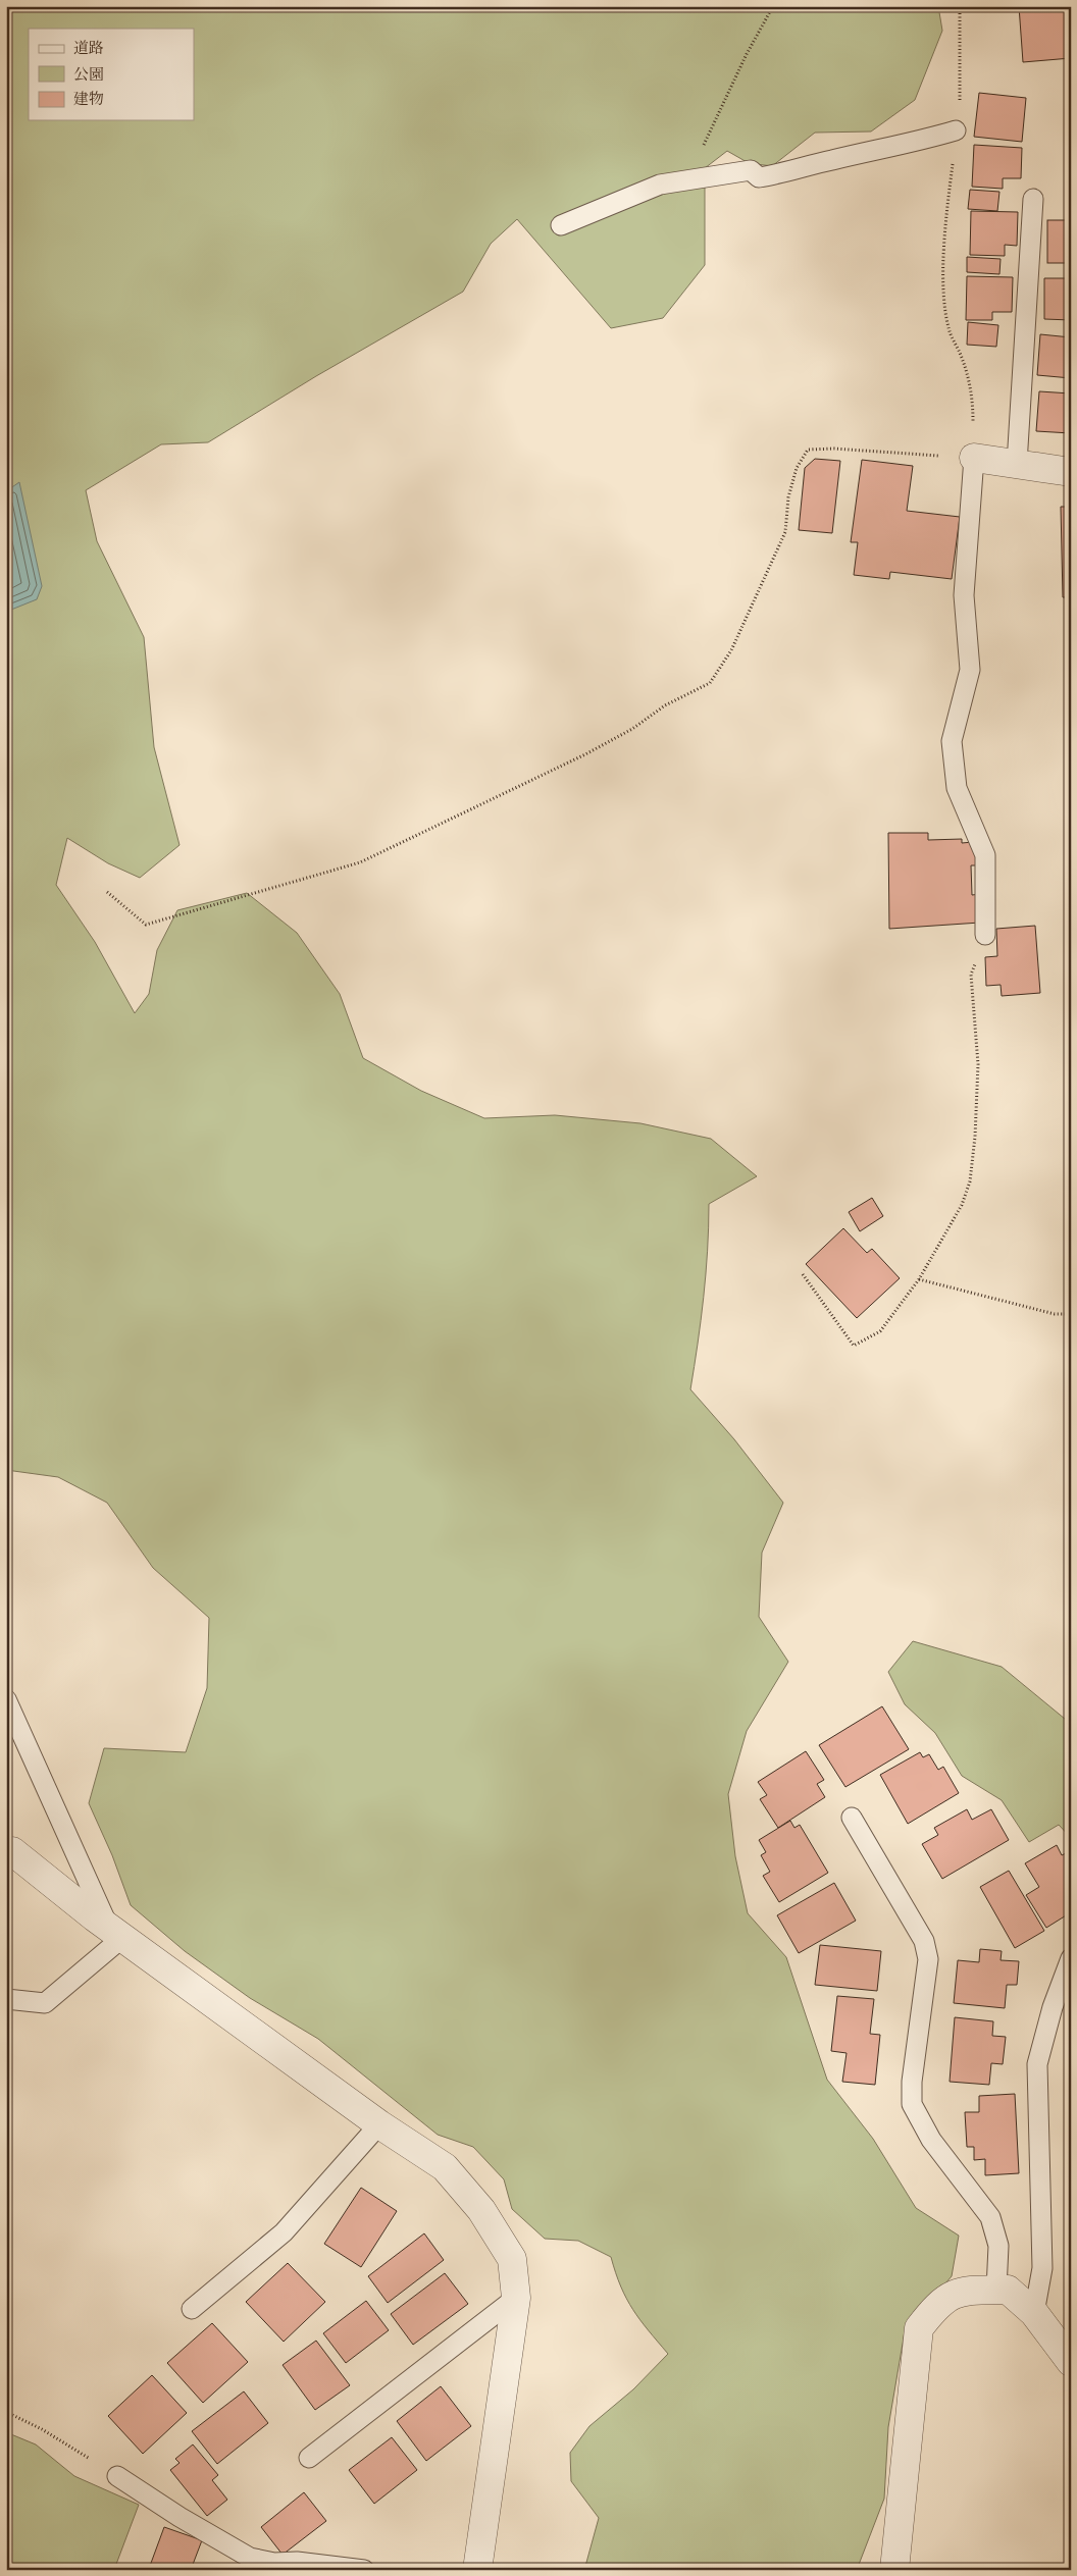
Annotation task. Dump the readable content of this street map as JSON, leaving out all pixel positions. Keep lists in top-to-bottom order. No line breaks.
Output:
{"legend":["道路","公園","建物"]}
